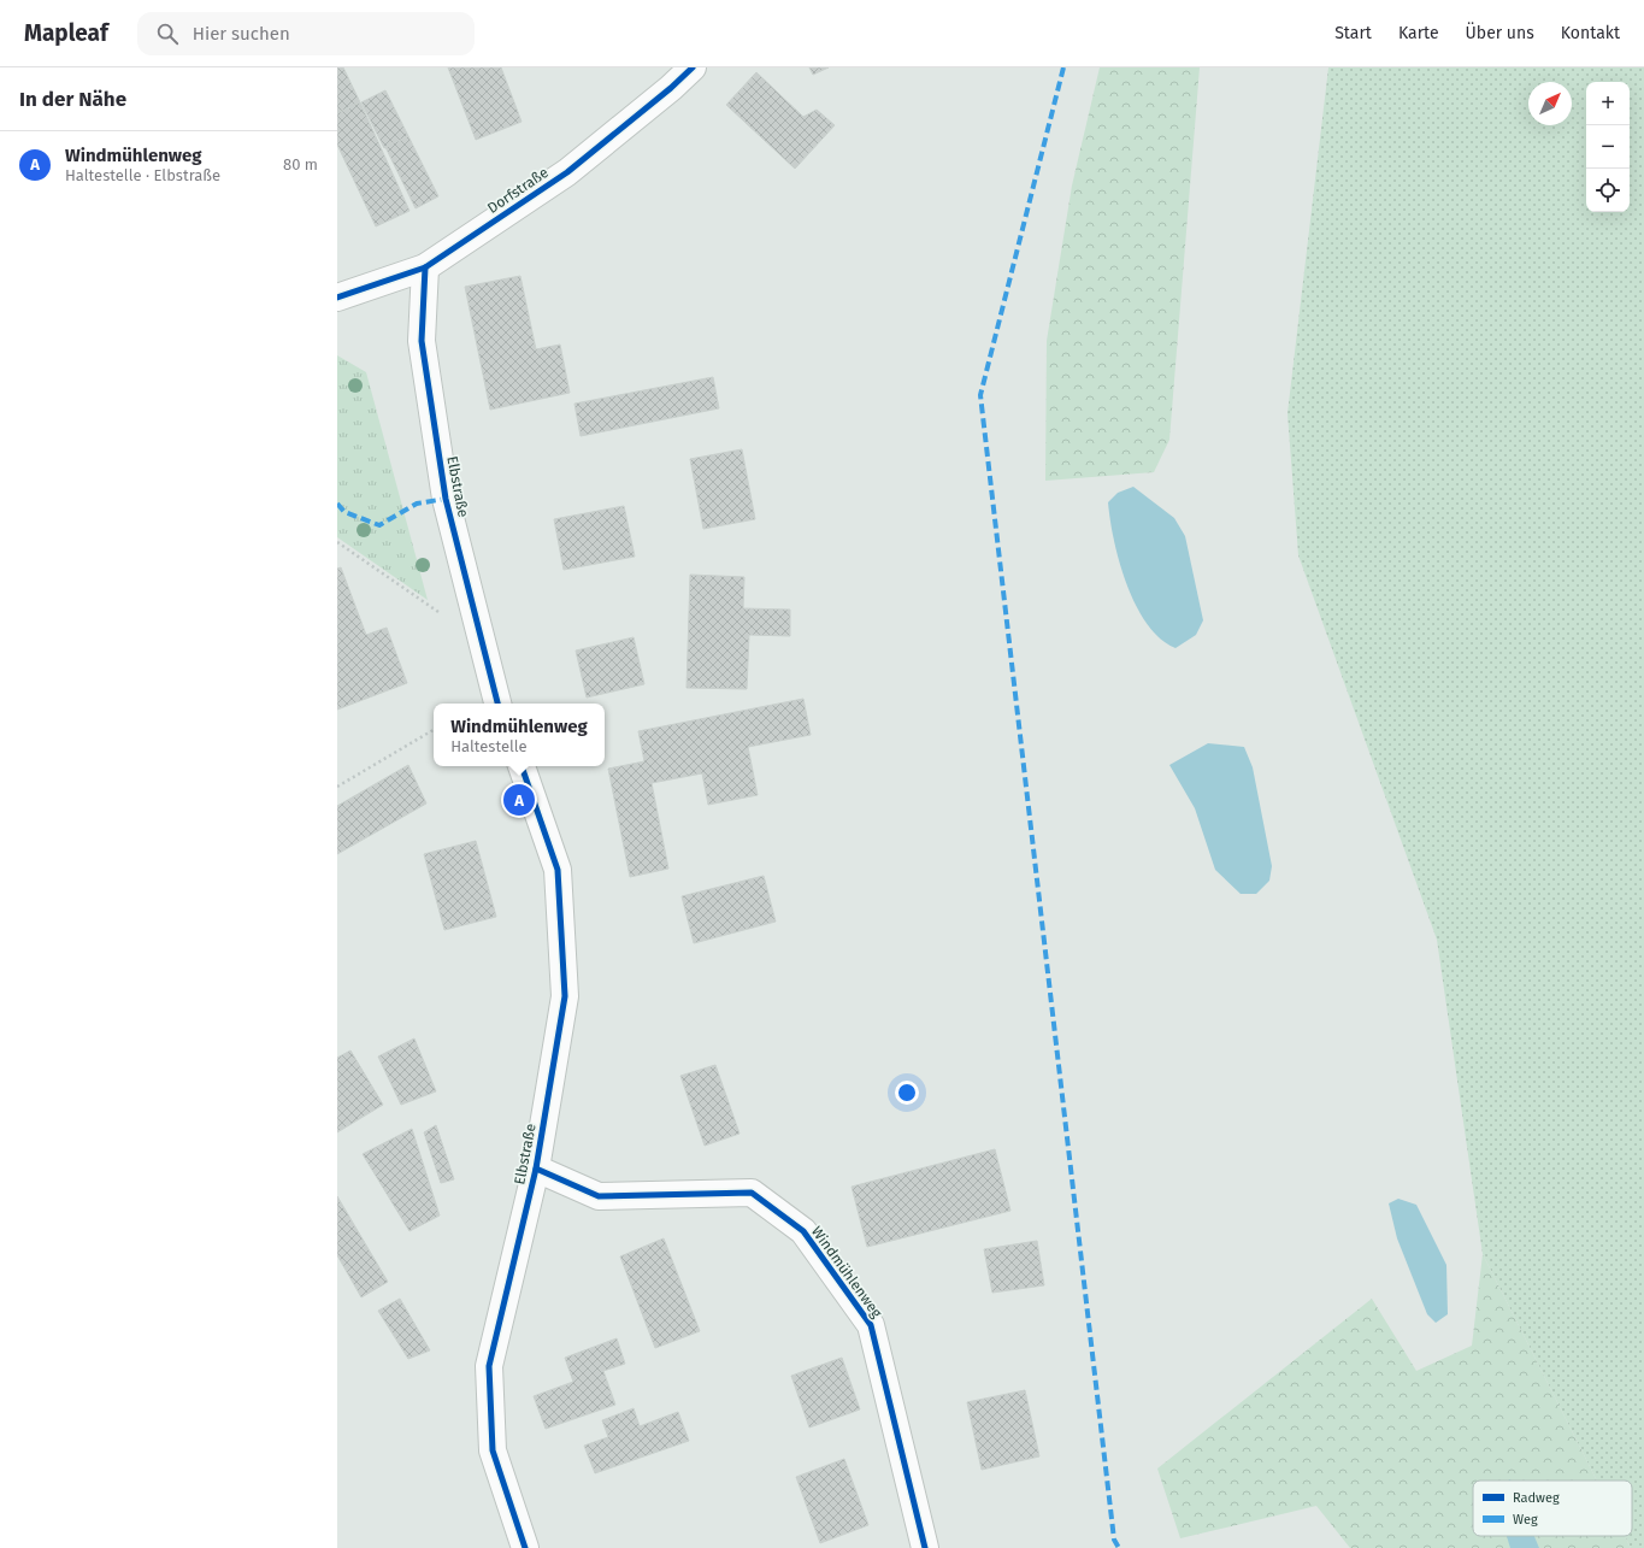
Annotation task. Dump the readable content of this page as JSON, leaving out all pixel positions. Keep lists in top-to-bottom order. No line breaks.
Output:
{"streets":{"street":["Dorfstraße","Elbstraße","Windmühlenweg"]},"crossings":[["Dorfstraße","Elbstraße"],["Elbstraße","Windmühlenweg"]],"legend":["Radweg","Weg"],"north":"top right","page":{"header":"Mapleaf","search":"Hier suchen","nav":["Start","Karte","Über uns","Kontakt"],"heading":"In der Nähe","map_buttons":["+","−"],"list":[{"mark":"A","name":"Windmühlenweg","note":"Haltestelle · Elbstraße","value":"80 m"}],"popup":["Windmühlenweg","Haltestelle"],"pins":"A"}}
